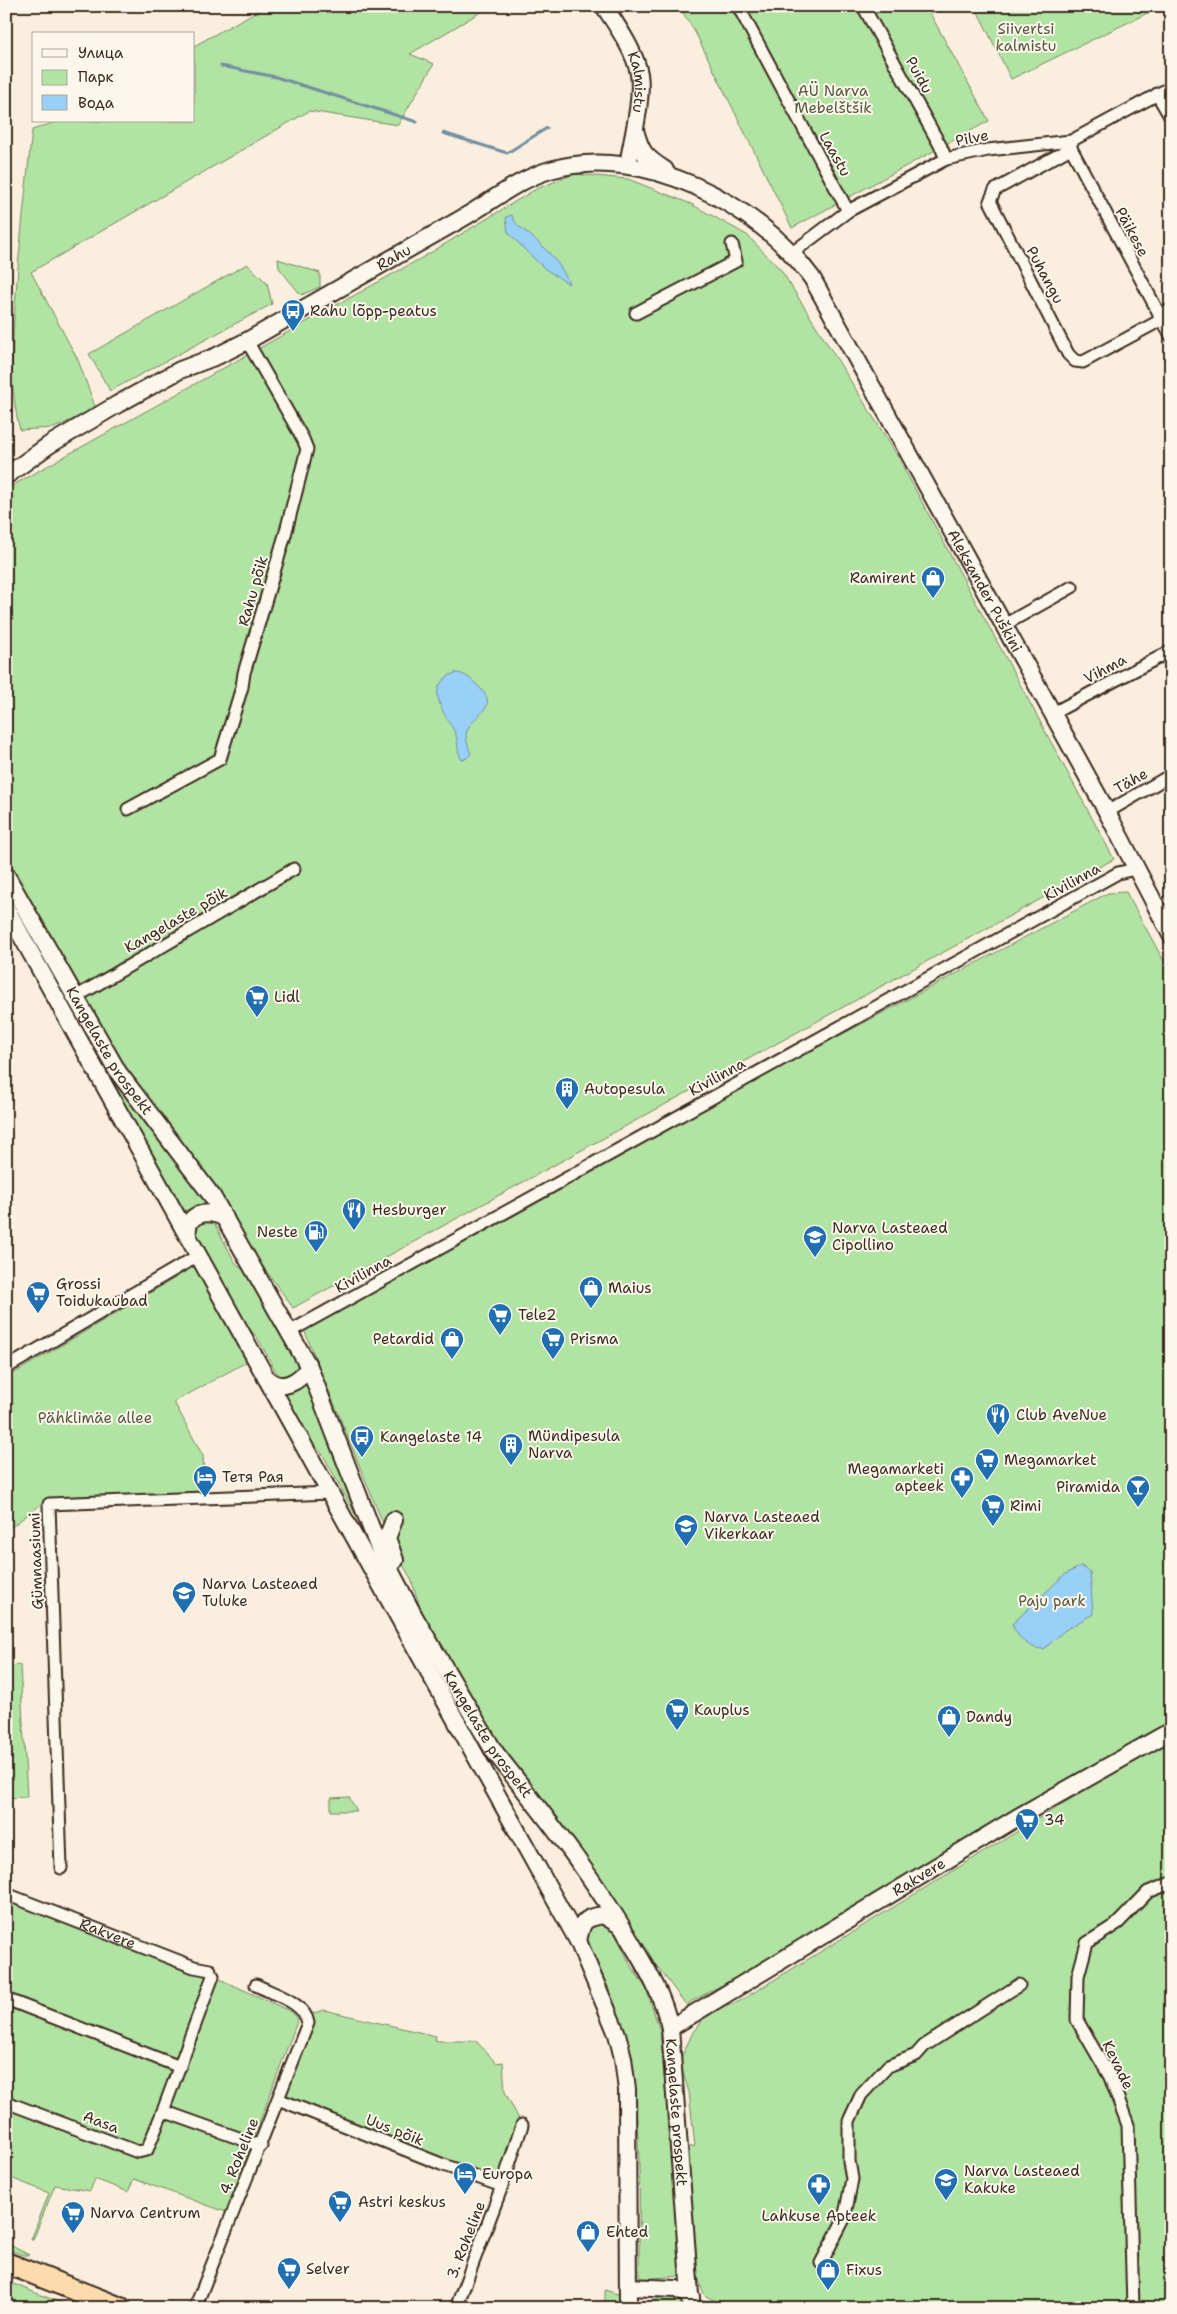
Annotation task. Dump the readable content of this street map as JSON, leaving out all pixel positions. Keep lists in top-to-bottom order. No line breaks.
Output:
{"streets":{"main road":["Kalmistu","Rahu","Aleksander Puškini","Kangelaste prospekt","Rakvere"],"street":["Puidu","Pilve","Laastu","Päikese","Puhangu","Rahu põik","Vihma","Tähe","Kivilinna","Kangelaste põik","Gümnaasiumi","Kevade","Aasa","Uus põik","4. Roheline","3. Roheline"]},"crossings":[["Puidu","Pilve"],["Kalmistu","Rahu"],["Pilve","Laastu"],["Pilve","Päikese"],["Pilve","Rahu"],["Pilve","Puhangu"],["Pilve","Aleksander Puškini"],["Päikese","Puhangu"],["Rahu","Rahu põik"],["Rahu","Aleksander Puškini"],["Aleksander Puškini","Vihma"],["Aleksander Puškini","Tähe"],["Aleksander Puškini","Kivilinna"],["Kivilinna","Kangelaste prospekt"],["Kangelaste põik","Kangelaste prospekt"],["Kangelaste prospekt","Gümnaasiumi"],["Kangelaste prospekt","Rakvere"],["Rakvere","Aasa"],["Uus põik","4. Roheline"],["Uus põik","3. Roheline"]],"parks":["Siivertsi kalmistu","AÜ Narva Mebelštšik","Pähklimäe allee","Paju park"],"places":{"bus stop":["Rahu lõpp-peatus","Kangelaste 14"],"shop":["Ramirent","Maius","Petardid","Dandy","Ehted","Fixus"],"supermarket":["Lidl","Grossi Toidukaubad","Tele2","Prisma","Megamarket","Rimi","Kauplus","34","Astri keskus","Narva Centrum","Selver"],"building":["Autopesula","Mündipesula Narva"],"restaurant":["Hesburger","Club AveNue"],"fuel station":["Neste"],"school or university":["Narva Lasteaed Cipollino","Narva Lasteaed Vikerkaar","Narva Lasteaed Tuluke","Narva Lasteaed Kakuke"],"hotel":["Тетя Рая","Europa"],"pharmacy":["Megamarketi apteek","Lahkuse Apteek"],"bar":["Piramida"]},"legend":["Улица","Парк","Вода"]}
